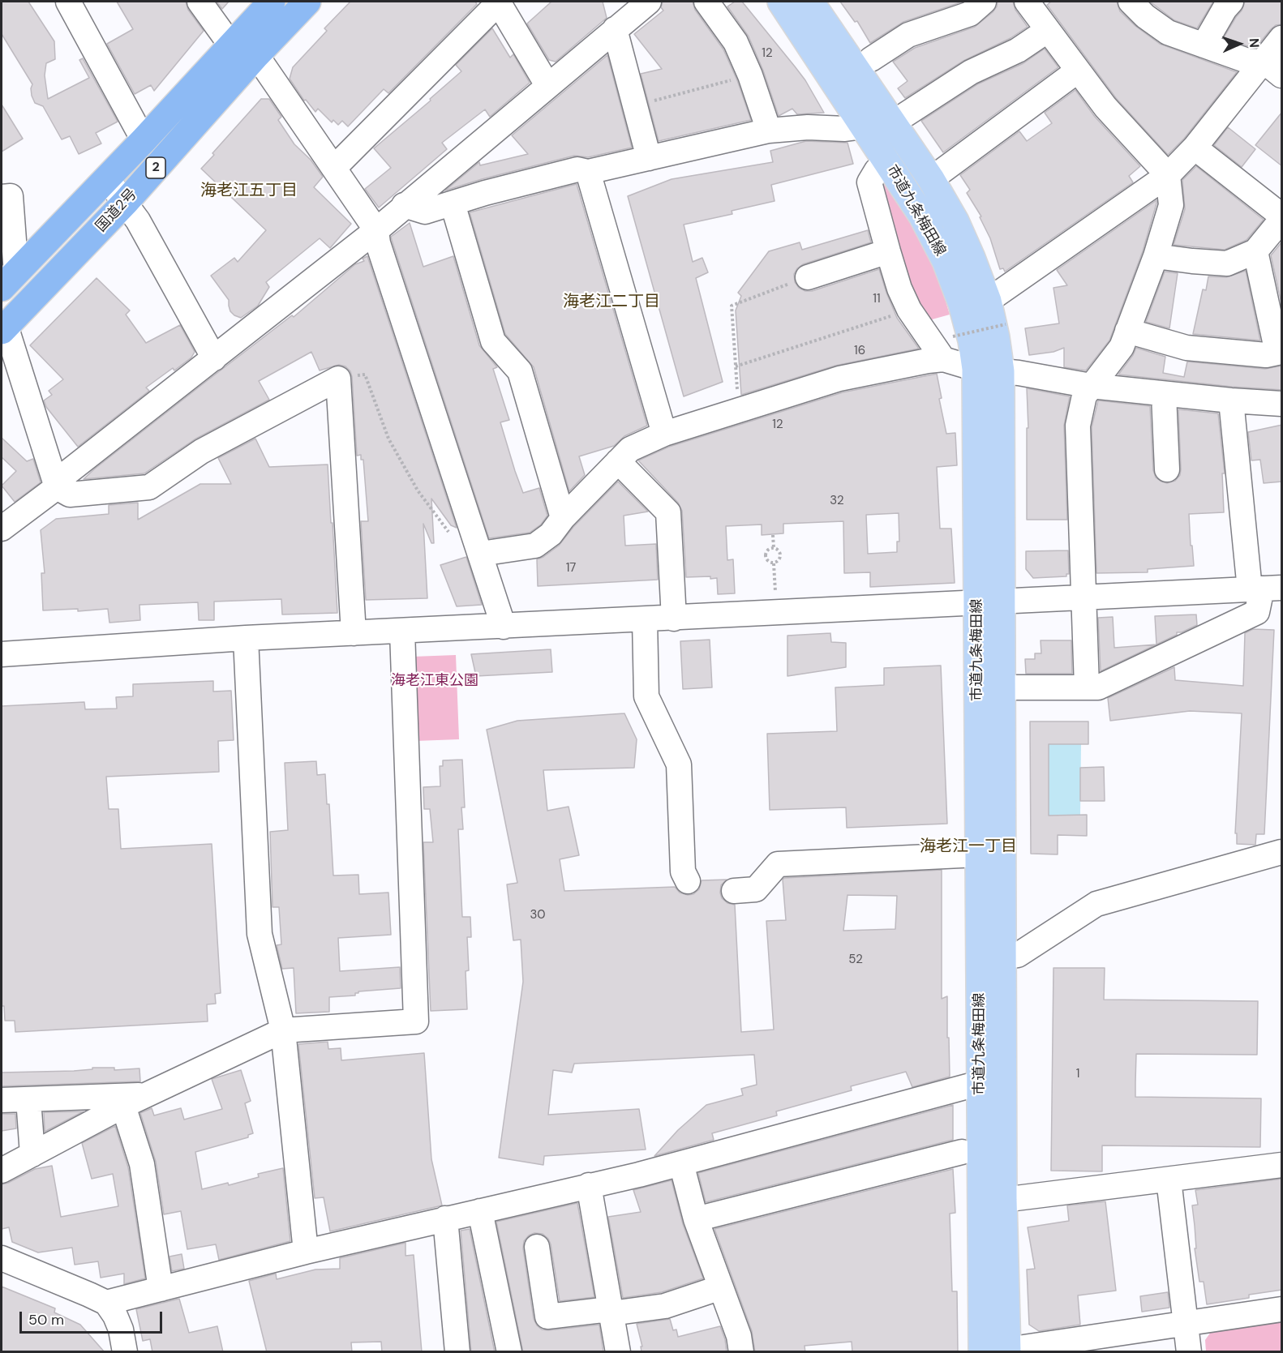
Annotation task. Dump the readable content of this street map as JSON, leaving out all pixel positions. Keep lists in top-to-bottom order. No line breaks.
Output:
{"streets":{"highway":["2","国道2号"],"main road":["市道九条梅田線"]},"districts":["海老江五丁目","海老江二丁目","海老江一丁目"],"parks":["海老江東公園"],"house_numbers":["12","11","16","12","32","17","30","52","1"],"scale_bar":"50 m","north":"right"}
